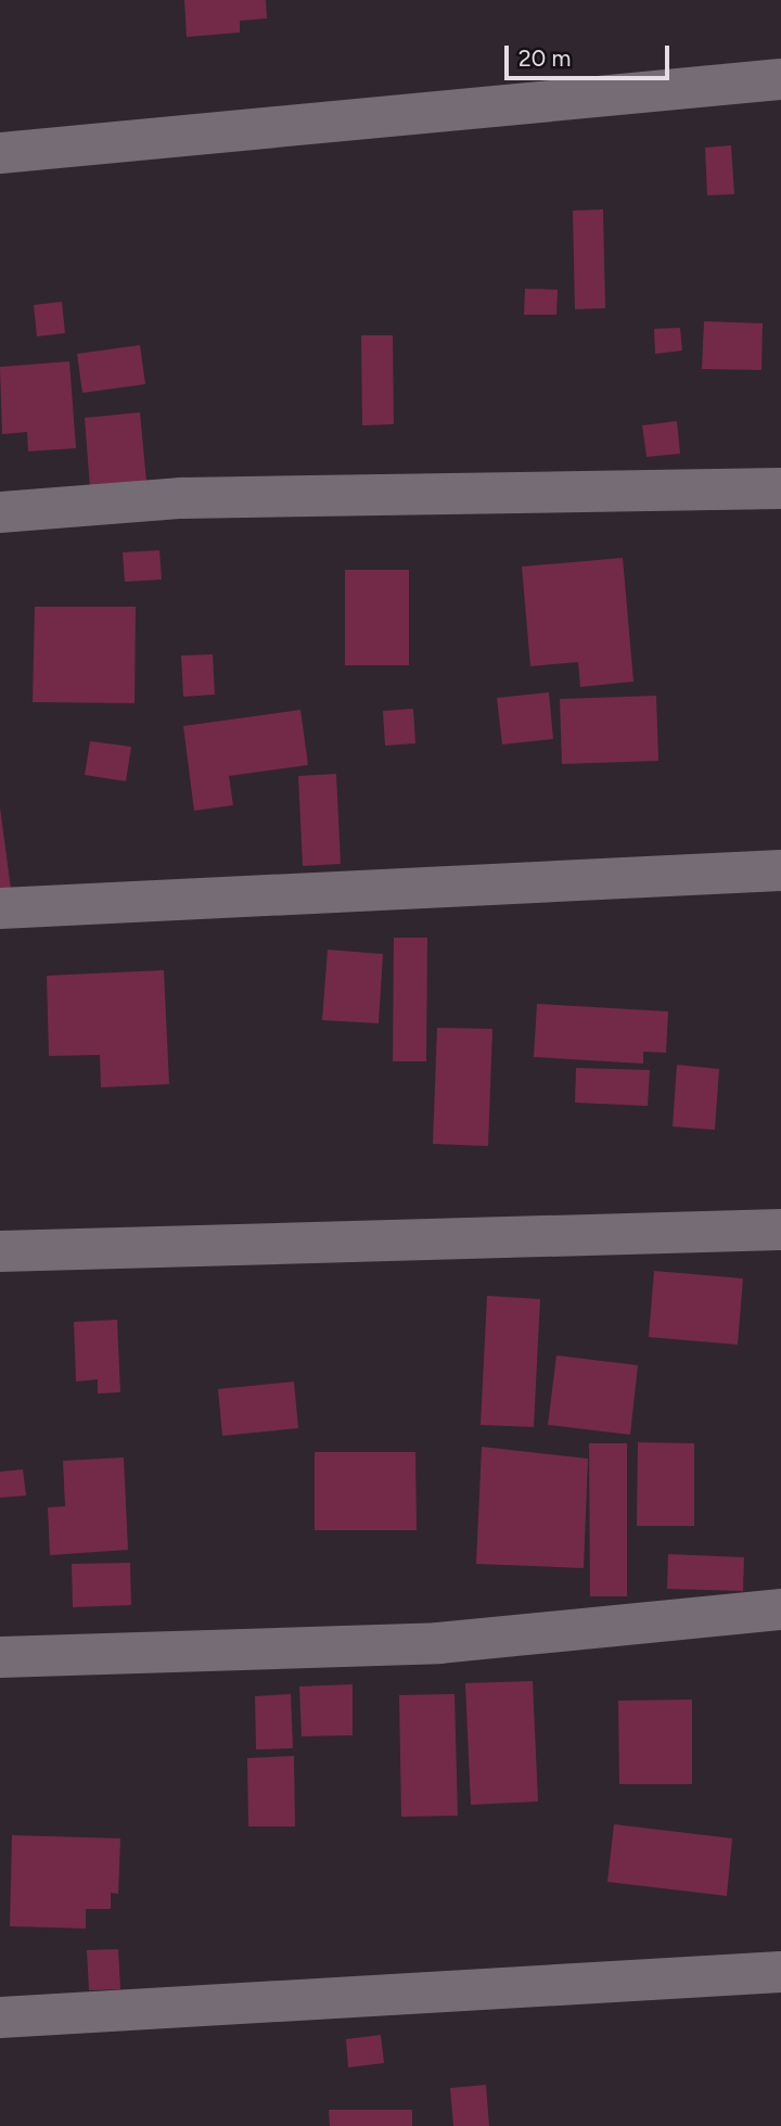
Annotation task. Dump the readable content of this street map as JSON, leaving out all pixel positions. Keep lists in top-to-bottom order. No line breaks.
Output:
{"scale_bar":"20 m"}
